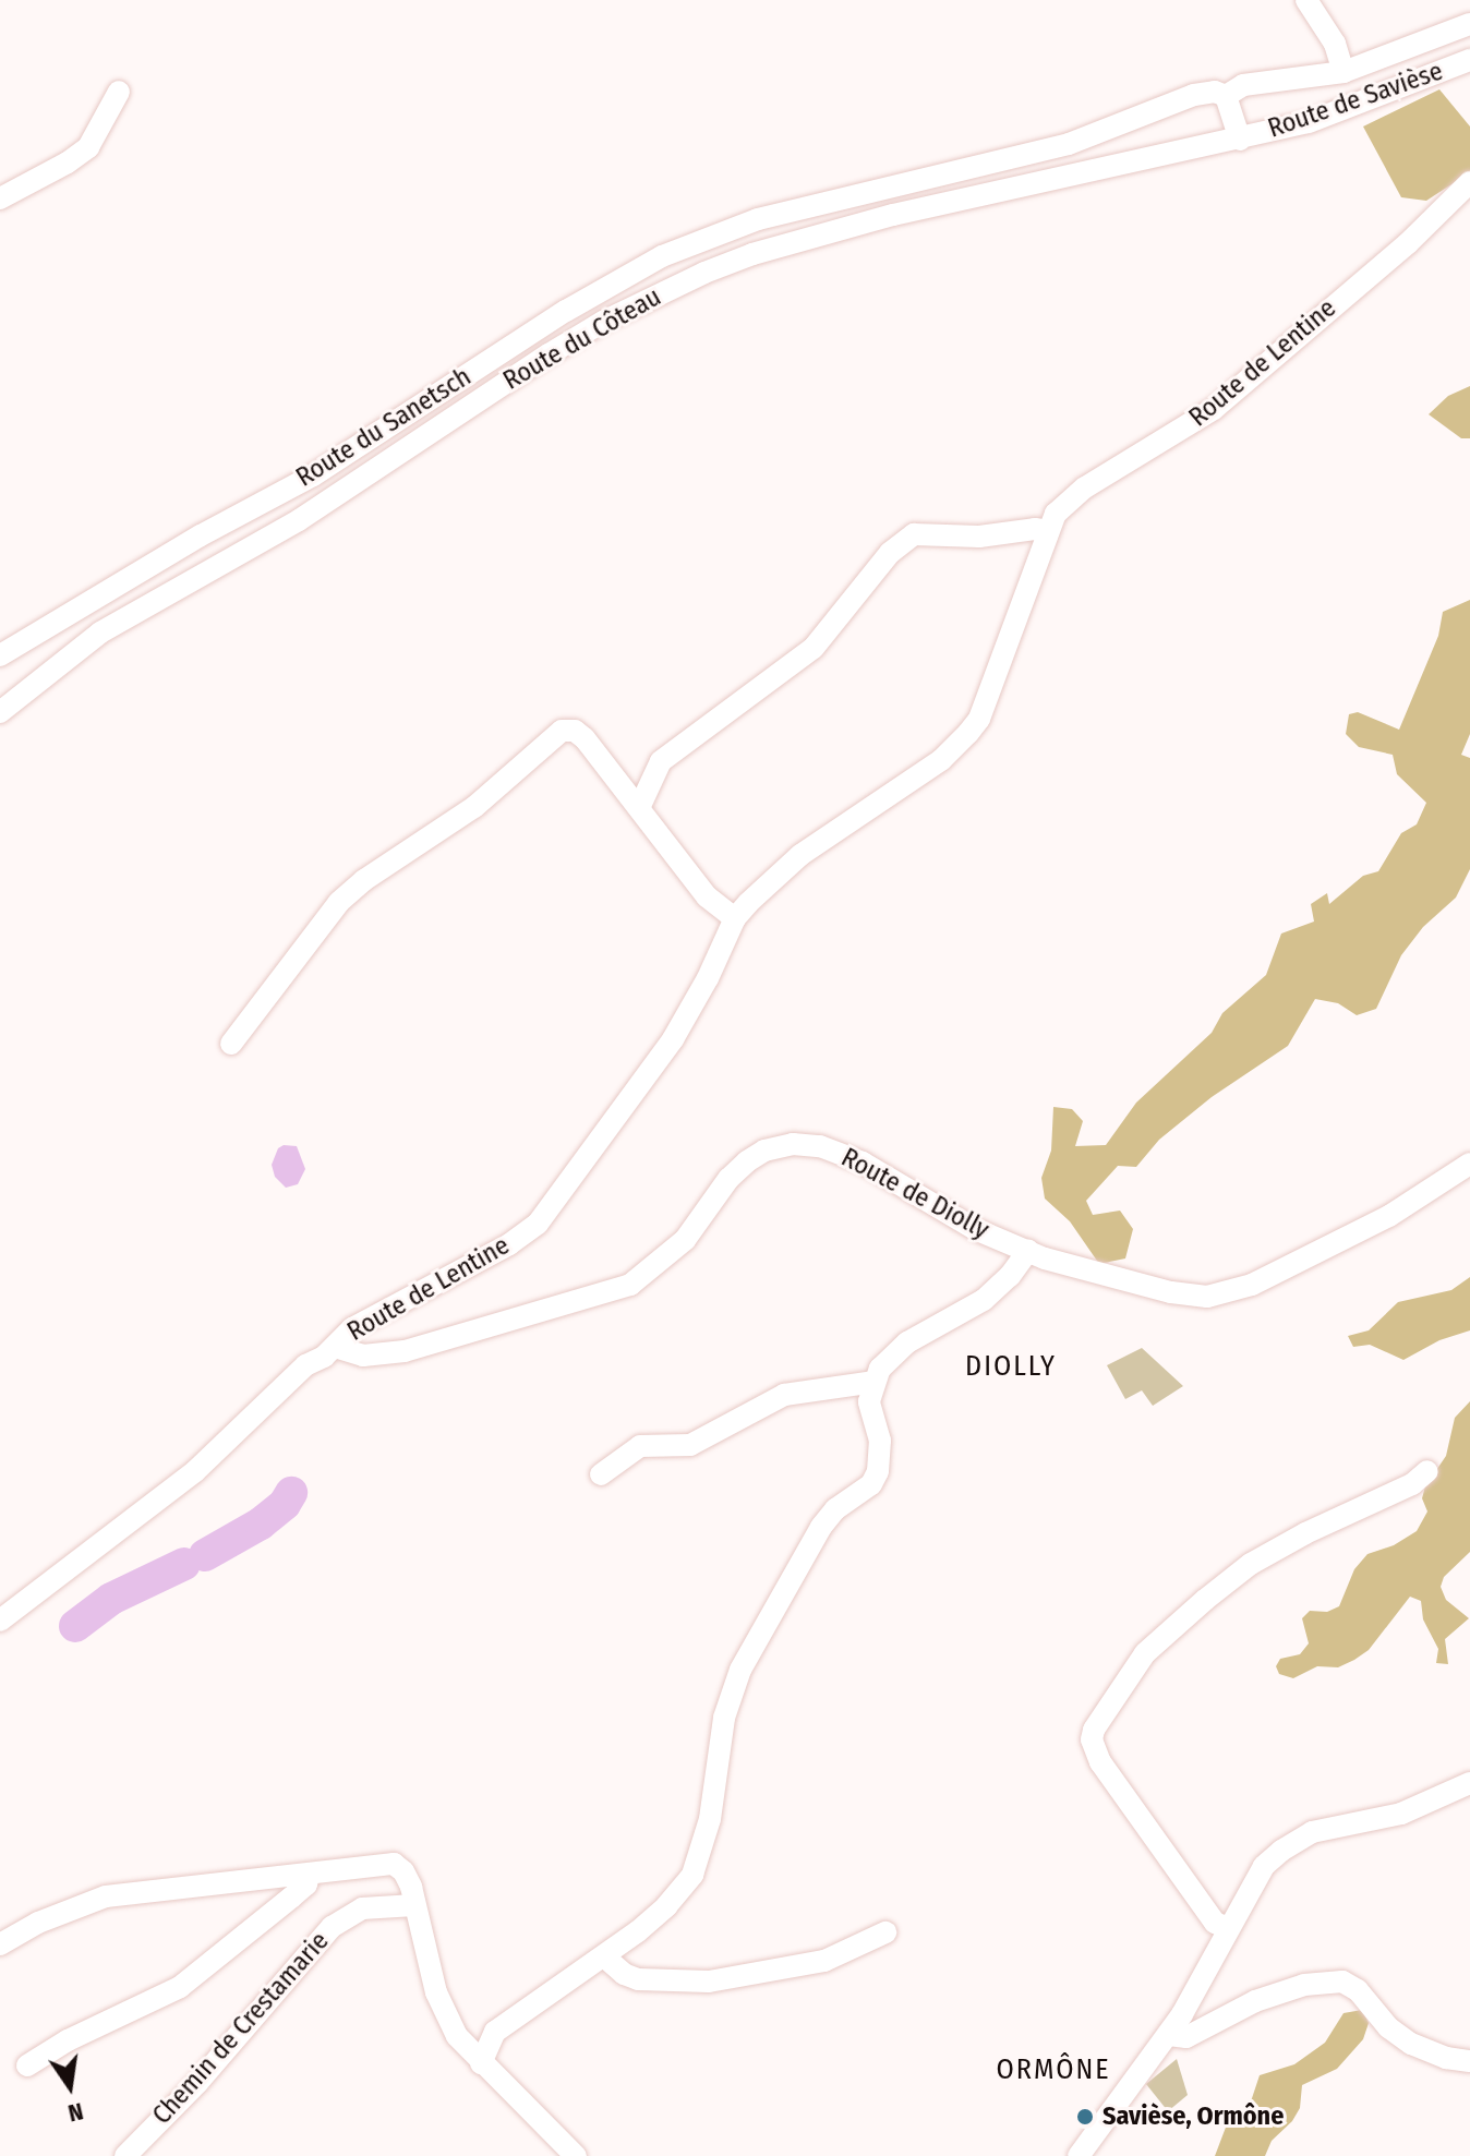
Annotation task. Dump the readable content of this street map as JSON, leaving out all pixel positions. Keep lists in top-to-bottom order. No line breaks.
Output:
{"streets":{"street":["Route de Savièse","Route du Côteau","Route de Lentine","Route du Sanetsch","Route de Diolly","Chemin de Crestamarie"]},"crossings":[["Route de Savièse","Route du Côteau"],["Route de Lentine","Route de Diolly"]],"districts":["DIOLLY","ORMÔNE"],"places":["Savièse, Ormône"],"north":"bottom"}
